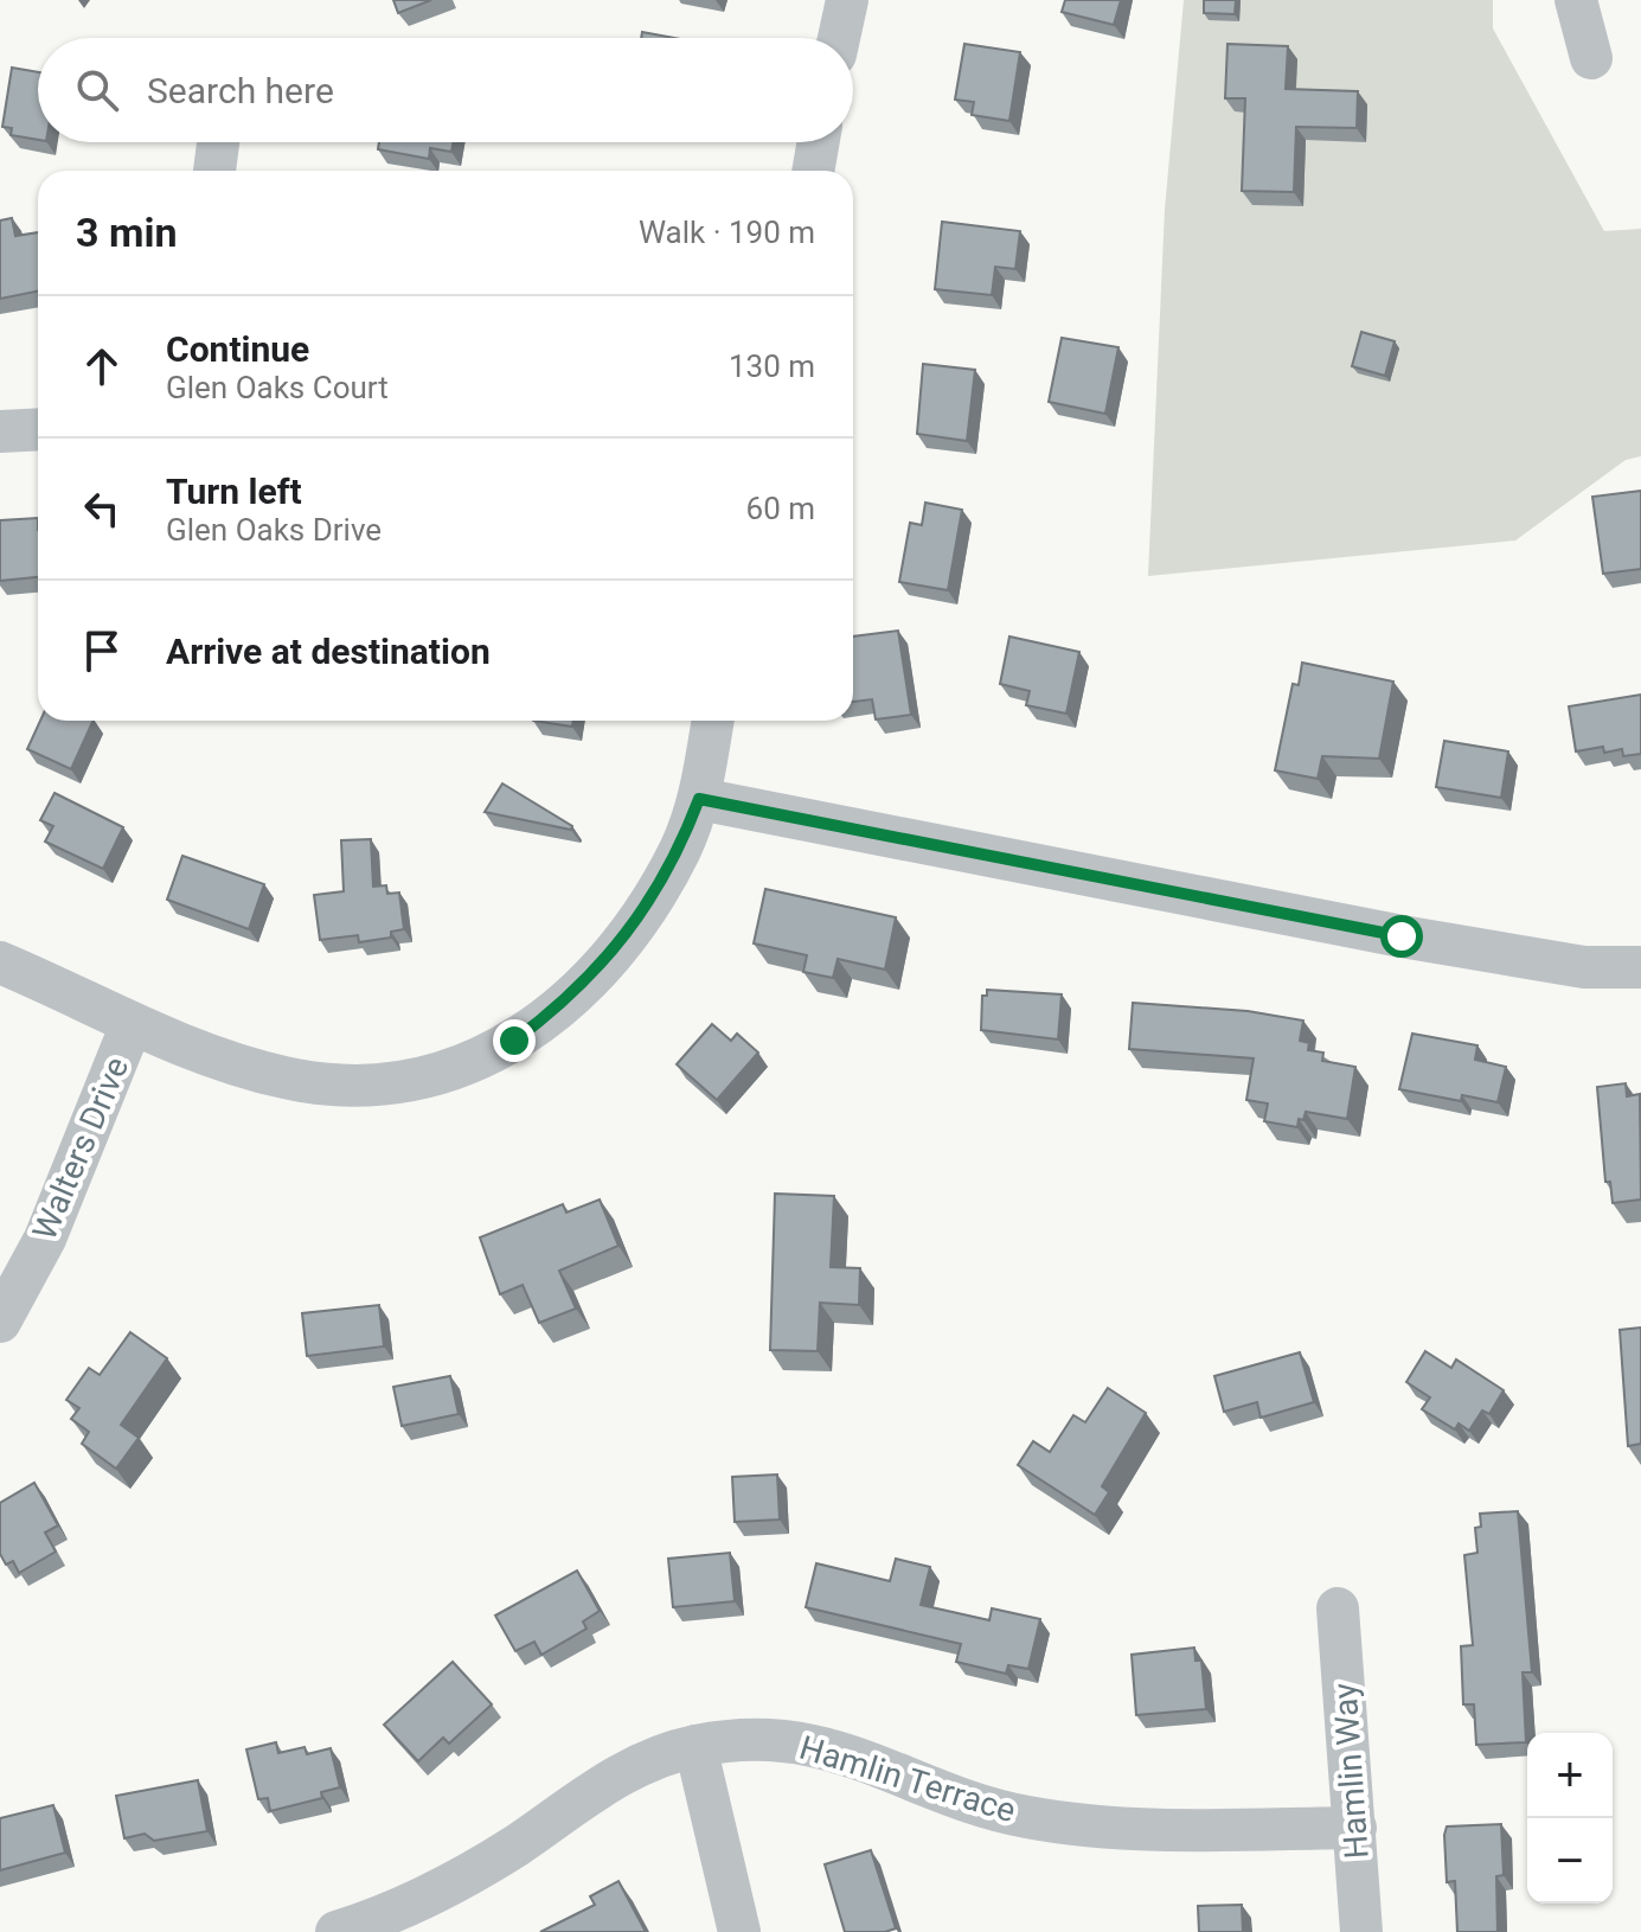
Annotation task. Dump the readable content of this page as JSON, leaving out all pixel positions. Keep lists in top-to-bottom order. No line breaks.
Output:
{"streets":{"street":["Walters Drive","Hamlin Way","Hamlin Terrace"]},"crossings":[["Hamlin Way","Hamlin Terrace"]],"page":{"search":"Search here","heading":["3 min","Walk · 190 m"],"list":[["Continue","Glen Oaks Court","130 m"],["Turn left","Glen Oaks Drive","60 m"],"Arrive at destination"],"map_buttons":["+","−"]}}
